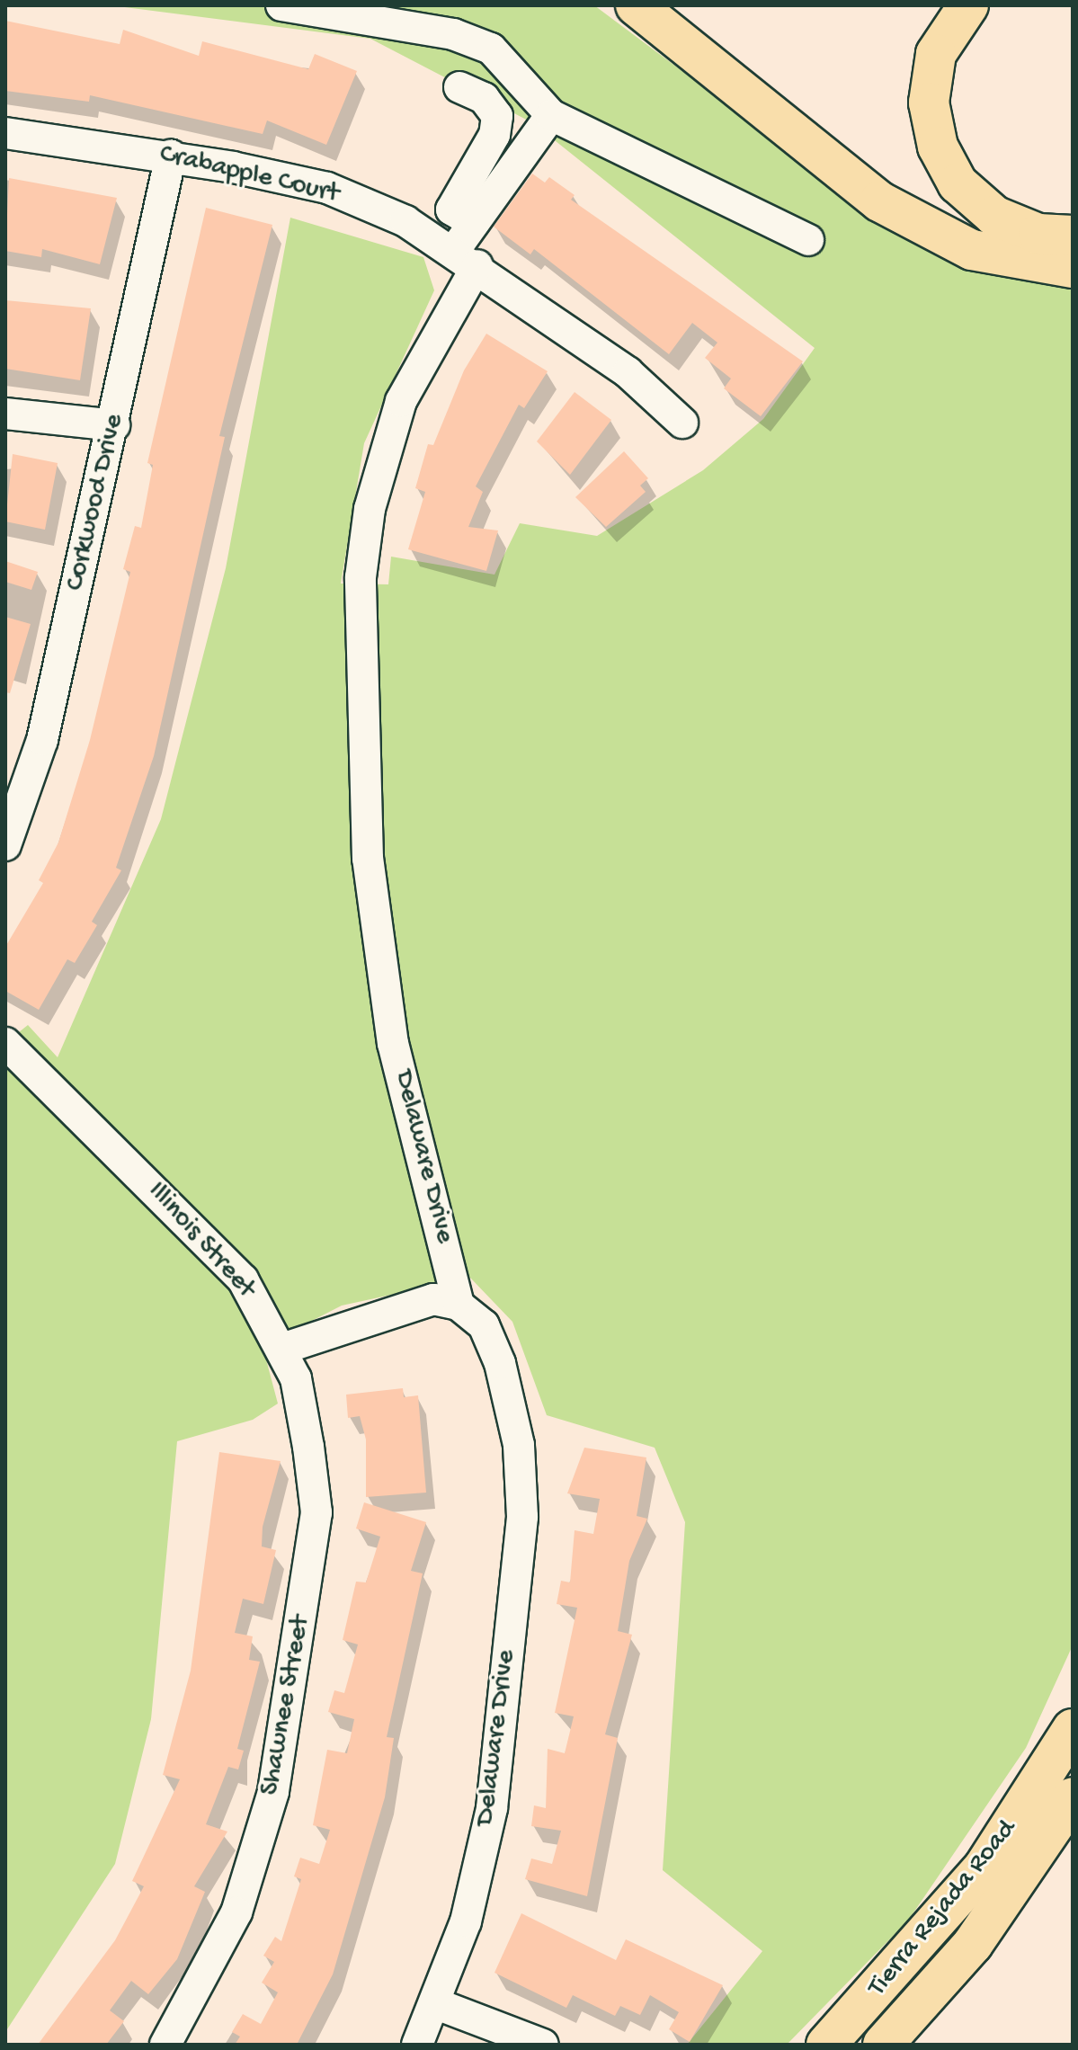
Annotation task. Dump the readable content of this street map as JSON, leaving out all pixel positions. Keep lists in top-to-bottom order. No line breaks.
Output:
{"streets":{"main road":["Tierra Rejada Road"],"street":["Crabapple Court","Corkwood Drive","Delaware Drive","Illinois Street","Shawnee Street"]},"crossings":[["Crabapple Court","Corkwood Drive"],["Crabapple Court","Delaware Drive"],["Illinois Street","Shawnee Street"]]}
